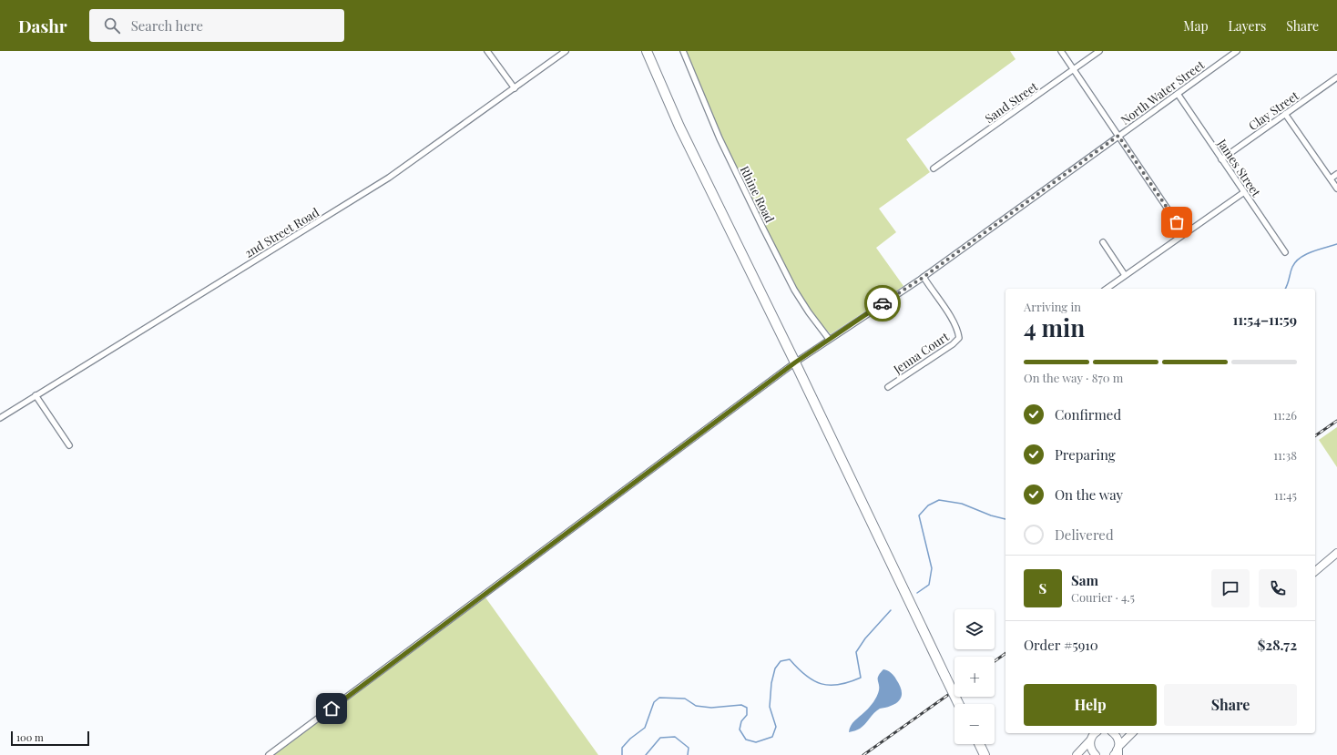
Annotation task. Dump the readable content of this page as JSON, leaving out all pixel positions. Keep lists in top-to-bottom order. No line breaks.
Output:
{"streets":{"street":["North Water Street","Sand Street","Clay Street","James Street","Rhine Road","2nd Street Road","Jenna Court"]},"crossings":[["North Water Street","James Street"],["North Water Street","Rhine Road"],["North Water Street","Jenna Court"],["Clay Street","James Street"]],"scale_bar":"100 m","page":{"header":"Dashr","search":"Search here","nav":["Map","Layers","Share"],"heading":["4 min","Arriving in","11:54–11:59"],"panel":["Sam","Courier · 4.5","Order #5910","$28.72"],"bar":"On the way · 870 m","list":[["Confirmed","11:26"],["Preparing","11:38"],["On the way","11:45"],"Delivered"],"round":"S","map_buttons":["+","−"],"buttons":["Help","Share"],"scale":"100 m"}}
